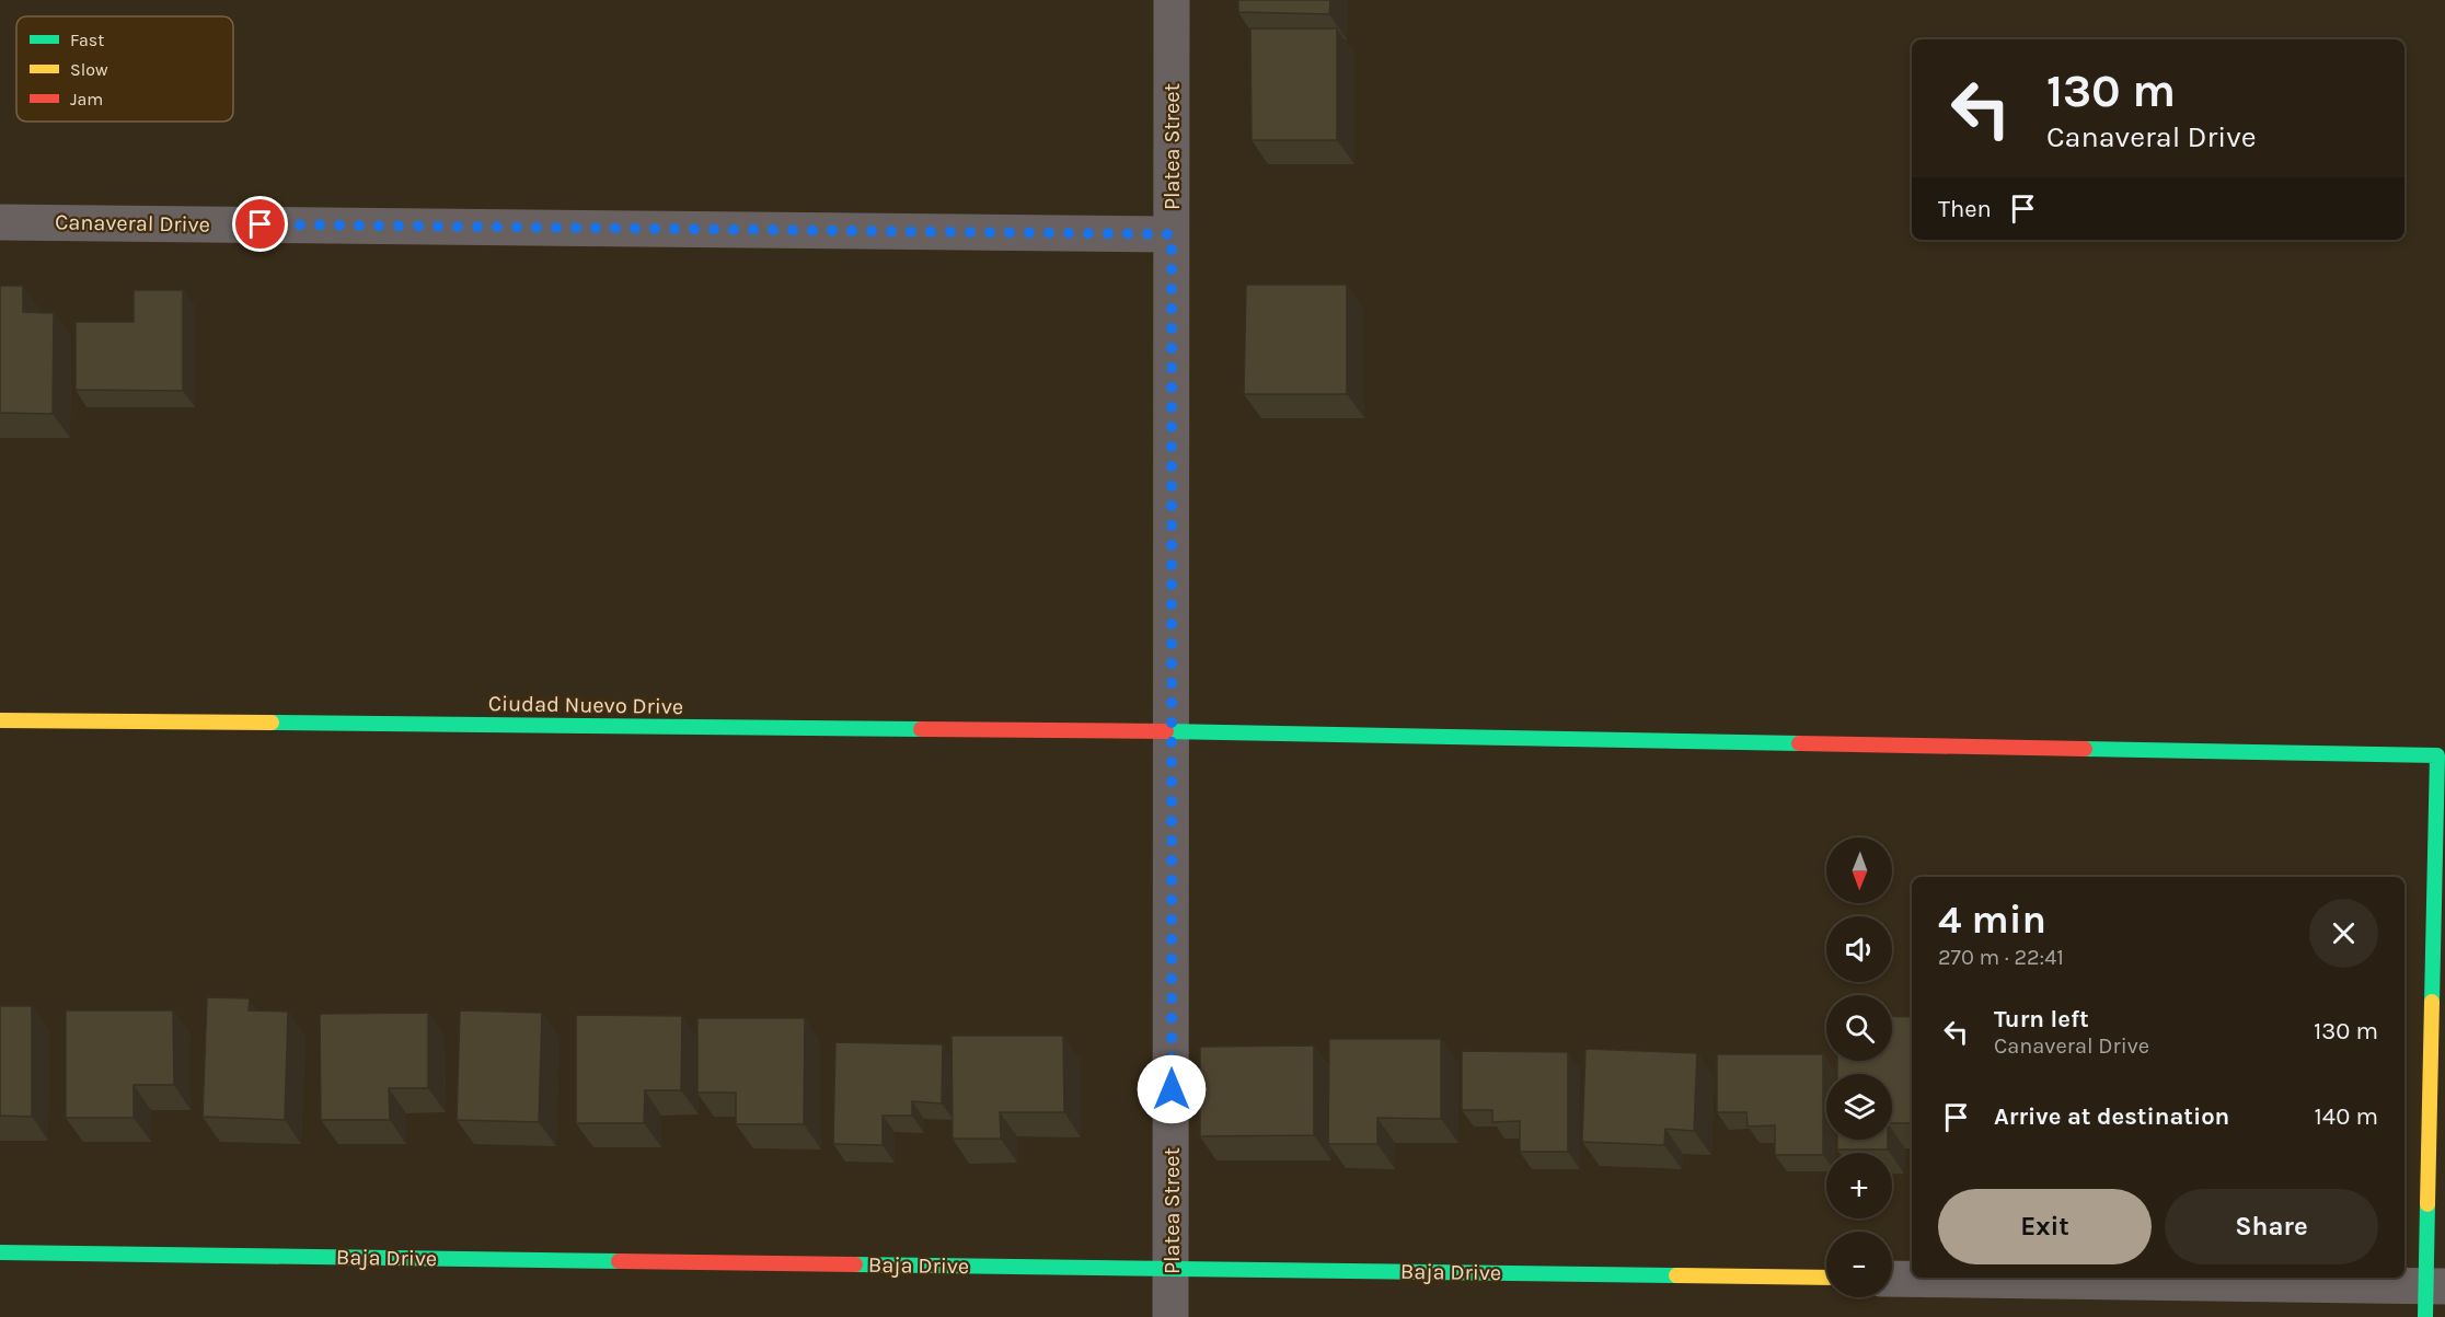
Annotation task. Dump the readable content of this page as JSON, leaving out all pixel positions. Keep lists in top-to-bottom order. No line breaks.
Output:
{"streets":{"street":["Platea Street","Canaveral Drive","Ciudad Nuevo Drive","Baja Drive"]},"crossings":[["Platea Street","Canaveral Drive"],["Platea Street","Ciudad Nuevo Drive"],["Platea Street","Baja Drive"]],"legend":["Fast","Slow","Jam"],"north":"bottom","page":{"turn":["130 m","Canaveral Drive"],"then":"Then","map_buttons":["+","−"],"heading":["4 min","270 m · 22:41"],"list":[{"name":"Turn left","note":"Canaveral Drive","value":"130 m"},{"name":"Arrive at destination","value":"140 m"}],"buttons":["Exit","Share"]}}
